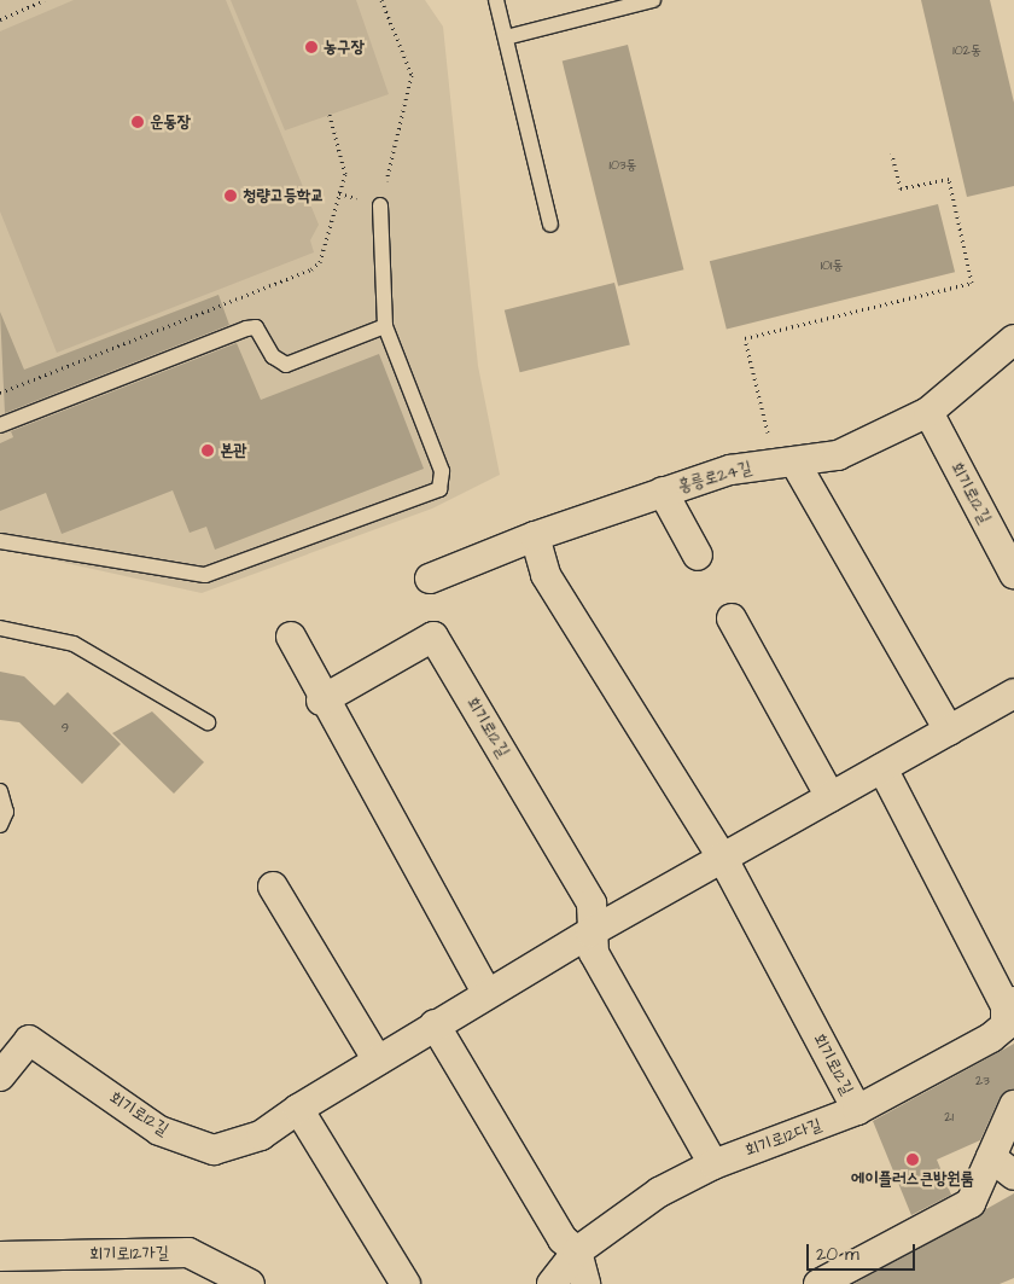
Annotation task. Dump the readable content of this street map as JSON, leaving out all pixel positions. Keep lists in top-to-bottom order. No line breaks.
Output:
{"streets":{"street":["홍릉로24길","회기로12길","회기로12다길","회기로12가길"]},"crossings":[["홍릉로24길","회기로12길"],["회기로12길","회기로12다길"]],"places":["농구장","운동장","청량고등학교","본관","에이플러스큰방원룸"],"house_numbers":["102동","103동","101동","9","23","21"],"scale_bar":"20 m"}
